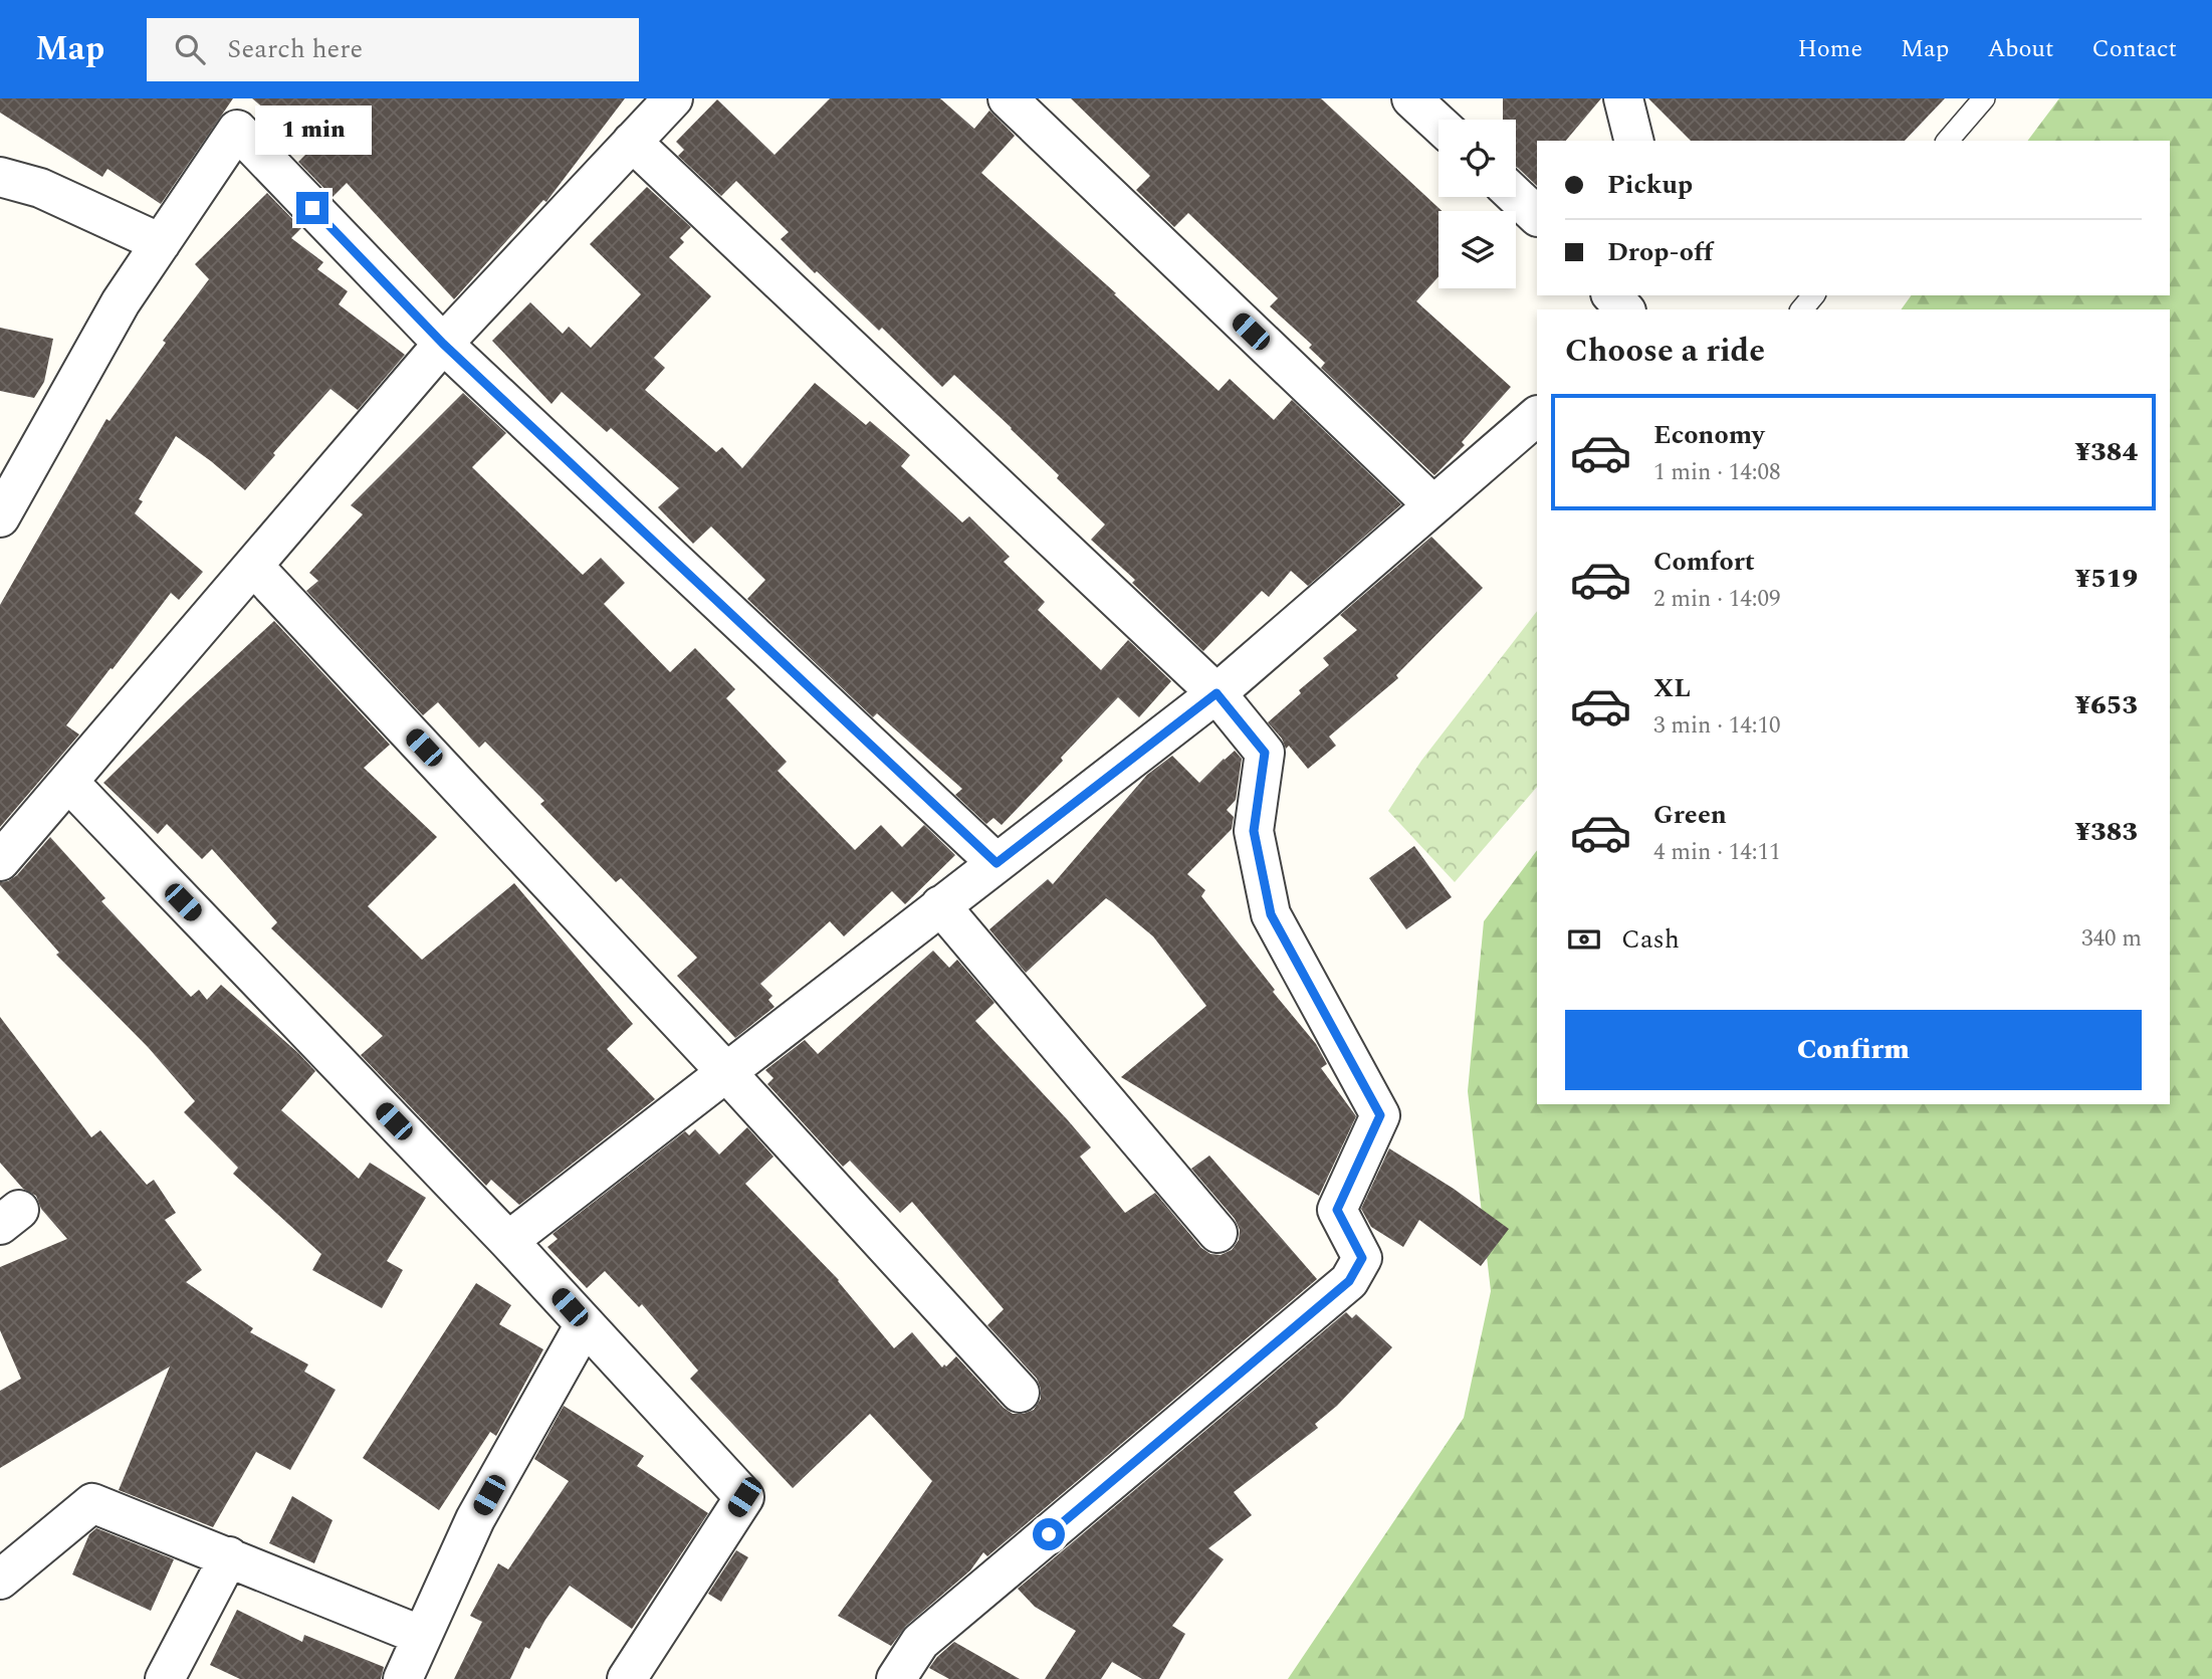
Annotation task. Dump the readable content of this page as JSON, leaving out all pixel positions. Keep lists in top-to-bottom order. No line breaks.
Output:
{"page":{"header":"Map","search":"Search here","nav":["Home","Map","About","Contact"],"bubble":"1 min","banner":["Pickup","Drop-off"],"heading":"Choose a ride","list":[{"name":"Economy","note":"1 min · 14:08","value":"¥384"},{"name":"Comfort","note":"2 min · 14:09","value":"¥519"},{"name":"XL","note":"3 min · 14:10","value":"¥653"},{"name":"Green","note":"4 min · 14:11","value":"¥383"}],"pay":["Cash","340 m"],"buttons":"Confirm"}}
